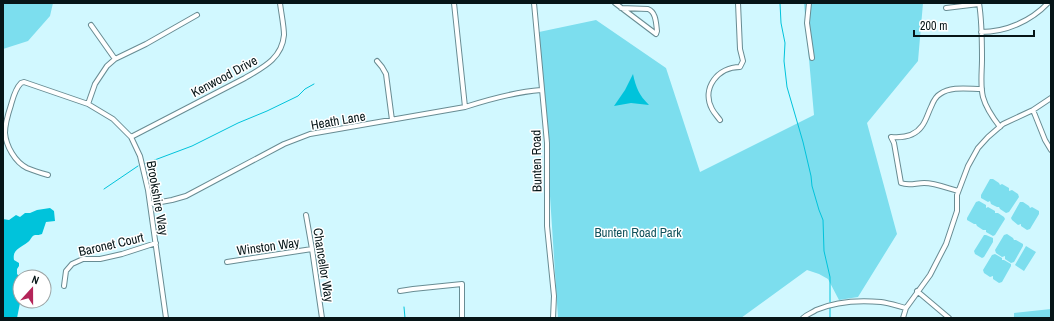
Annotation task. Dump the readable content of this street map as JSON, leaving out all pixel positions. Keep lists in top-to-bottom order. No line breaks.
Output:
{"streets":{"street":["Kenwood Drive","Heath Lane","Bunten Road","Brookshire Way","Baronet Court","Winston Way","Chancellor Way"]},"crossings":[["Kenwood Drive","Brookshire Way"],["Heath Lane","Bunten Road"],["Heath Lane","Brookshire Way"],["Brookshire Way","Baronet Court"],["Winston Way","Chancellor Way"]],"parks":["Bunten Road Park"],"scale_bar":"200 m","north":"top"}
